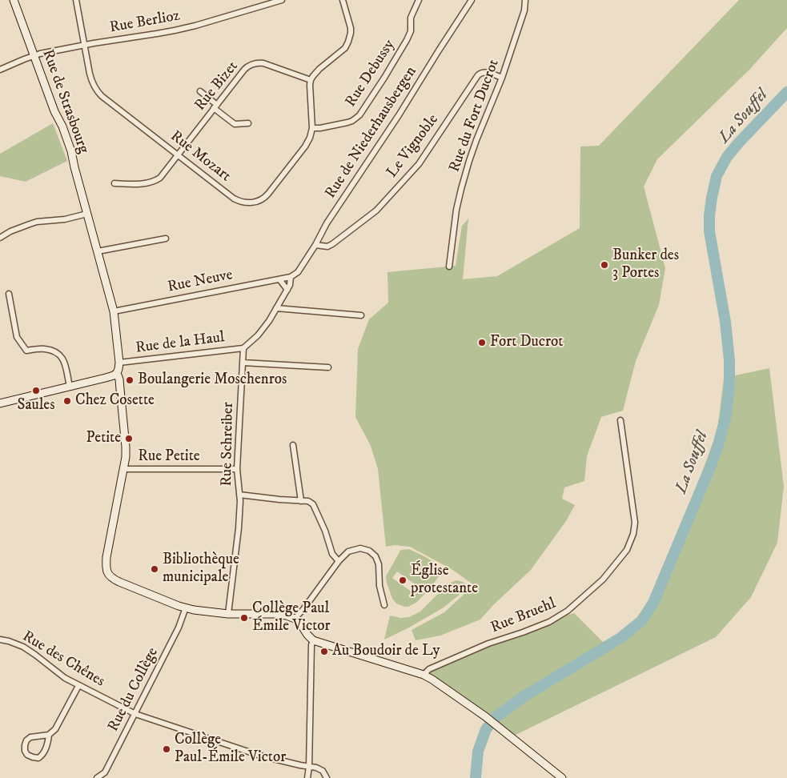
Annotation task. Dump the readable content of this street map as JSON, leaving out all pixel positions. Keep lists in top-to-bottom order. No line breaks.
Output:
{"streets":{"street":["Rue Berlioz","Rue Debussy","Rue Bizet","Rue de Strasbourg","Rue du Fort Ducrot","Rue de Niederhausbergen","Le Vignoble","Rue Mozart","Rue Neuve","Rue de la Haul","Rue Schreiber","Rue Petite","Rue Bruehl","Rue des Chênes","Rue du Collège"]},"crossings":[["Rue Berlioz","Rue de Strasbourg"],["Rue Berlioz","Rue Mozart"],["Rue Debussy","Rue Mozart"],["Rue Bizet","Rue Mozart"],["Rue de Strasbourg","Rue Neuve"],["Rue de Strasbourg","Rue de la Haul"],["Rue du Fort Ducrot","Le Vignoble"],["Rue de Niederhausbergen","Le Vignoble"],["Rue de Niederhausbergen","Rue Neuve"],["Rue de la Haul","Rue Schreiber"],["Rue Schreiber","Rue Petite"],["Rue des Chênes","Rue du Collège"]],"water":["La Souffel"],"places":["Bunker des 3 Portes","Fort Ducrot","Boulangerie Moschenros","Saules","Chez Cosette","Petite","Bibliothèque municipale","Église protestante","Collège Paul Émile Victor","Au Boudoir de Ly","Collège Paul-Émile Victor"]}
